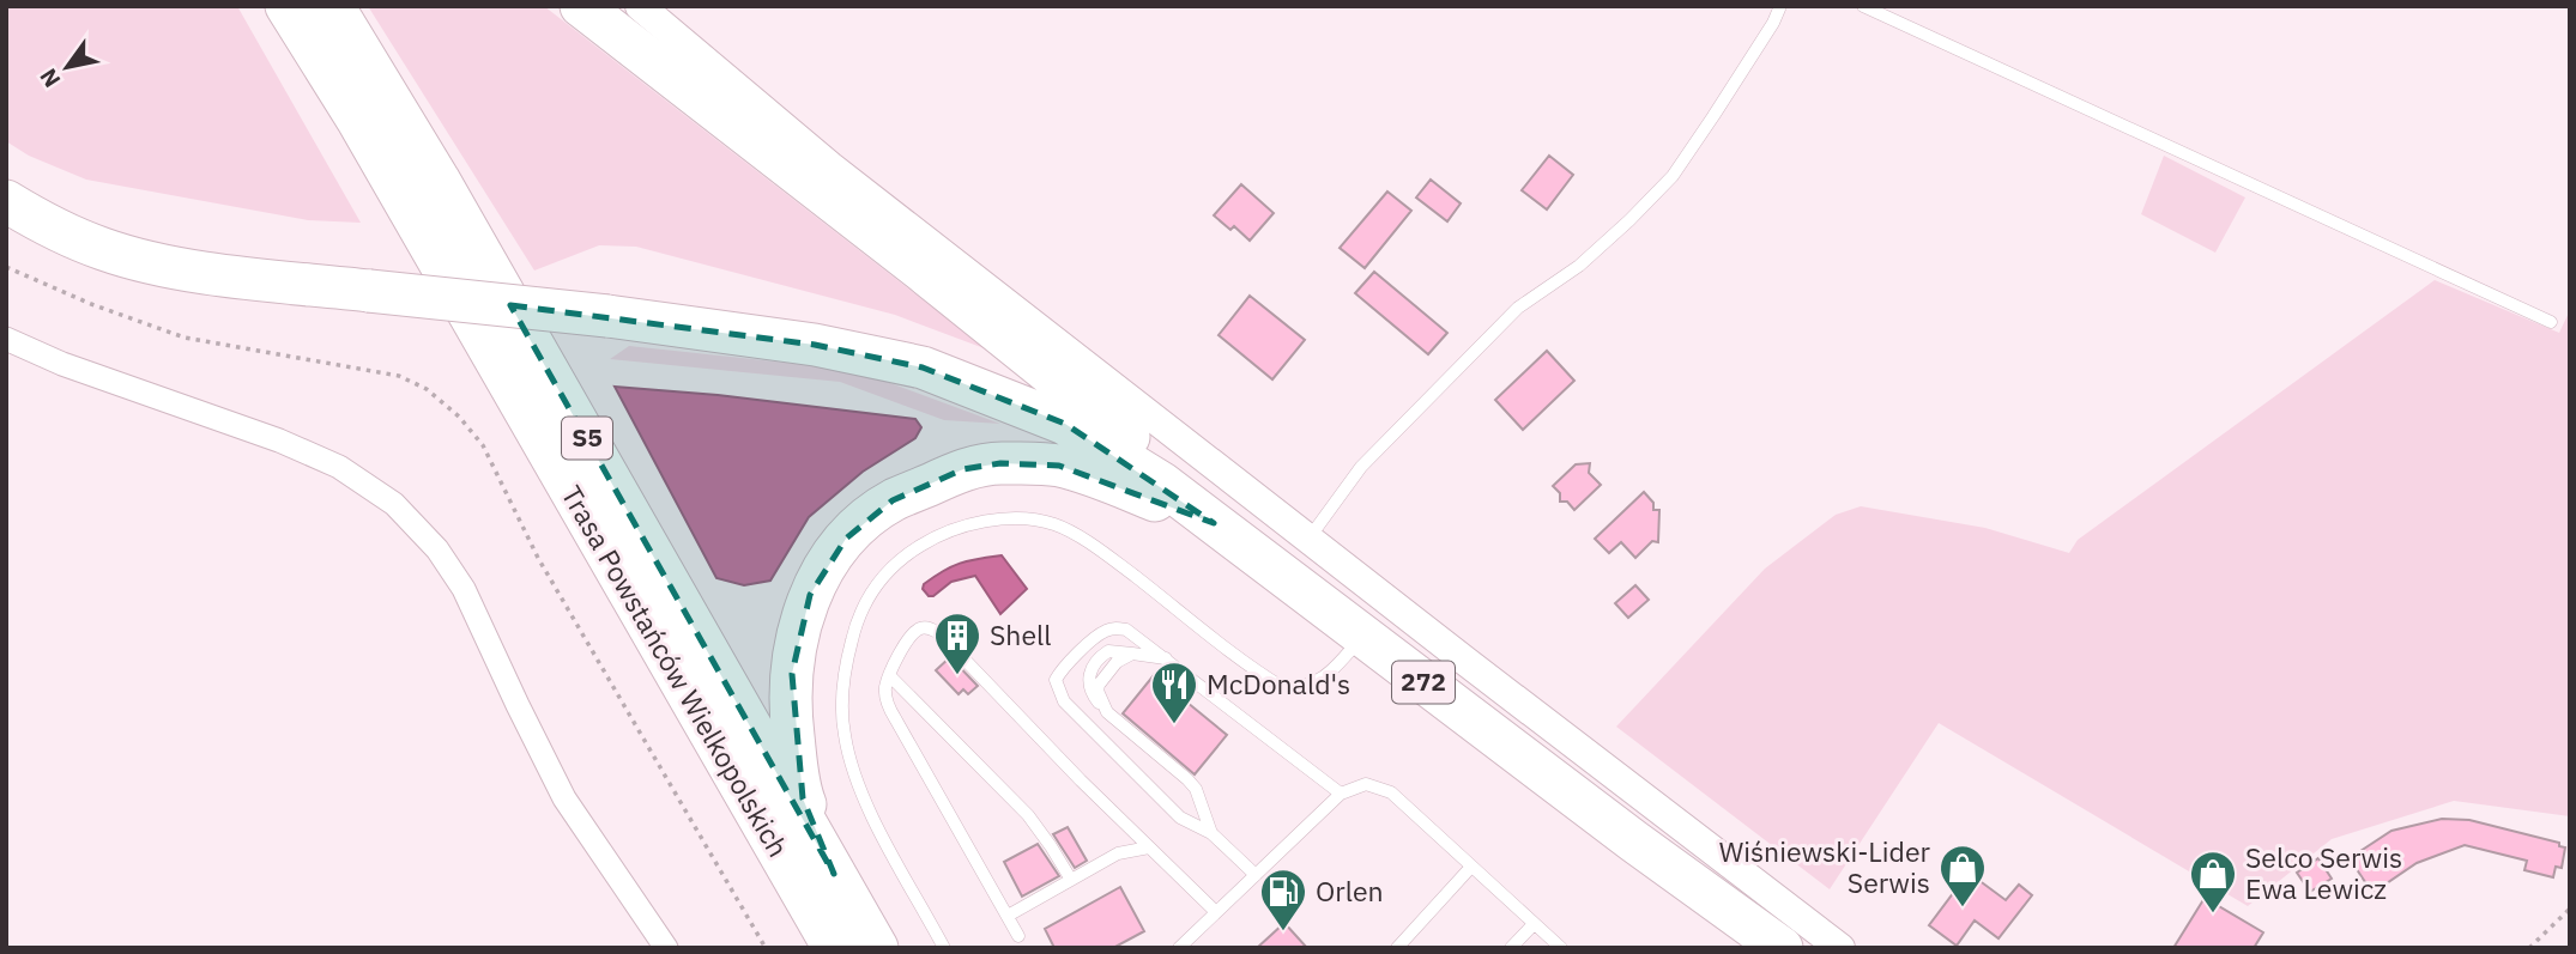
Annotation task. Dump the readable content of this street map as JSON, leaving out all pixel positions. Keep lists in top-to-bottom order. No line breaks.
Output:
{"streets":{"highway":["S5","Trasa Powstańców Wielkopolskich","272"]},"places":{"building":["Shell"],"restaurant":["McDonald's"],"shop":["Wiśniewski-Lider Serwis","Selco Serwis Ewa Lewicz"],"fuel station":["Orlen"]},"north":"bottom left"}
